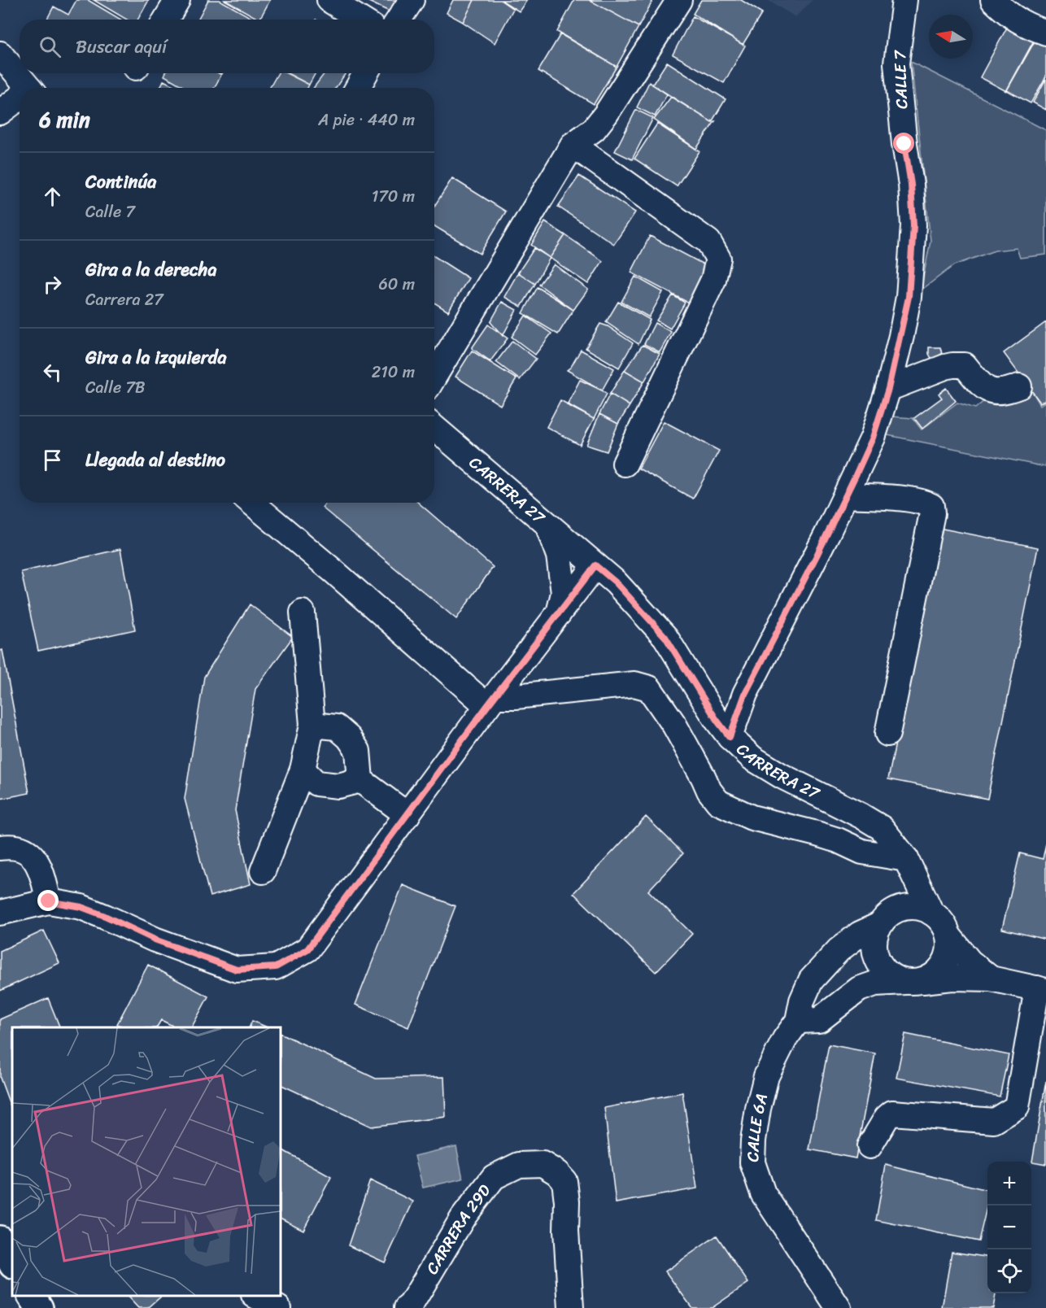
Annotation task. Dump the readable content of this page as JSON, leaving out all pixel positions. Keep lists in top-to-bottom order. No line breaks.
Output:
{"streets":{"street":["CALLE 7","CARRERA 27","CALLE 6A","CARRERA 29D"]},"crossings":[["CALLE 7","CARRERA 27"],["CARRERA 27","CALLE 6A"]],"north":"left","page":{"search":"Buscar aquí","heading":["6 min","A pie · 440 m"],"list":[["Continúa","Calle 7","170 m"],["Gira a la derecha","Carrera 27","60 m"],["Gira a la izquierda","Calle 7B","210 m"],"Llegada al destino"],"map_buttons":["+","−"]}}
